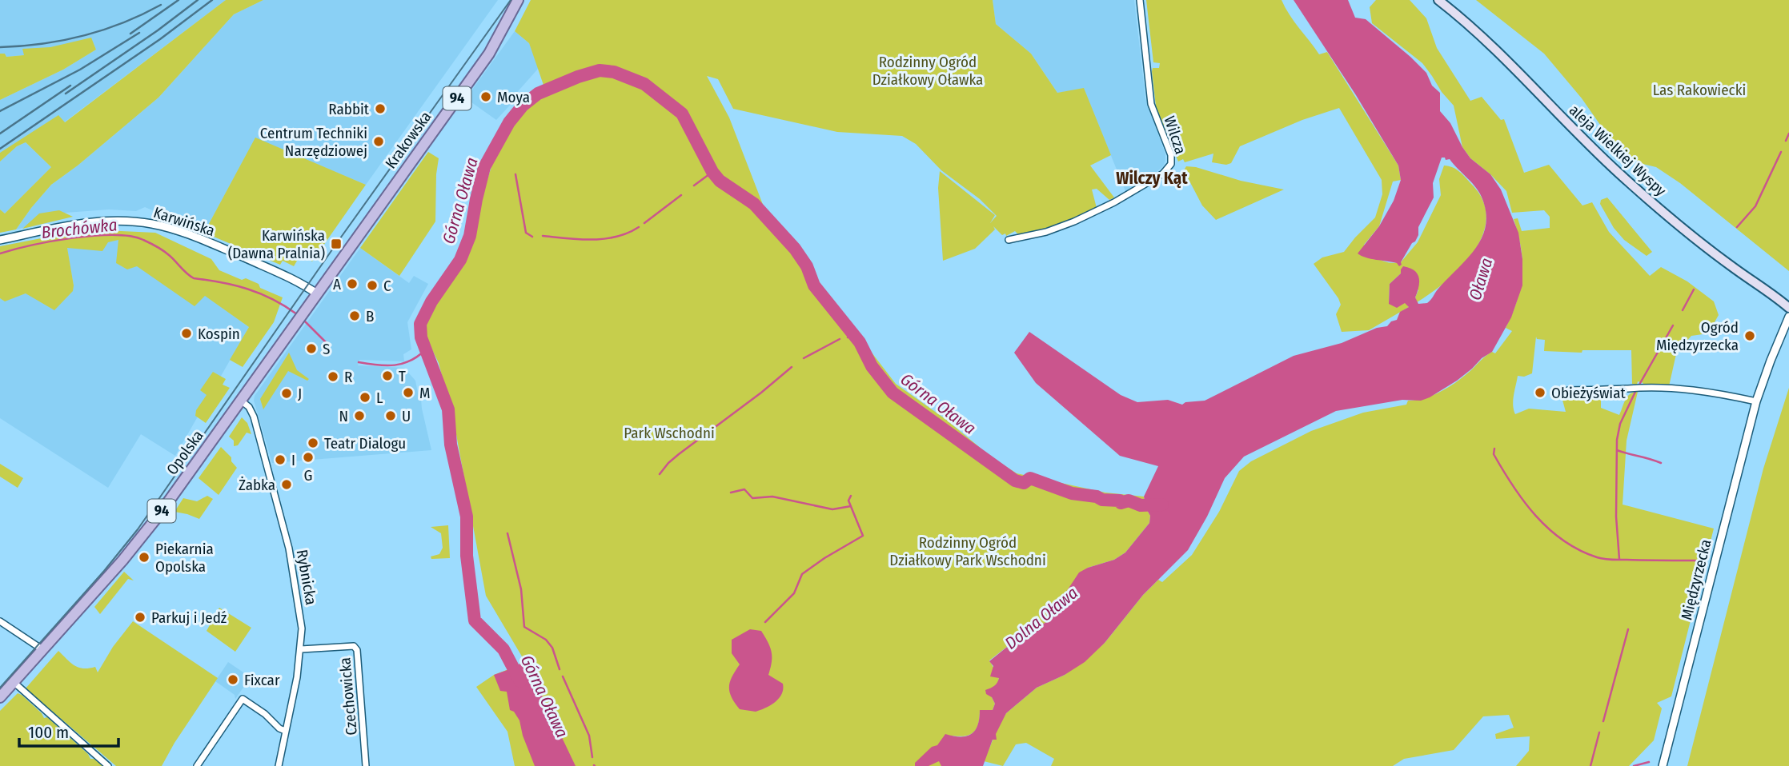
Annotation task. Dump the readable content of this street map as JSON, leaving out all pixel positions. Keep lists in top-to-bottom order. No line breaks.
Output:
{"streets":{"main road":["94","Krakowska","aleja Wielkiej Wyspy","Opolska"],"street":["Wilcza","Karwińska","Rybnicka","Międzyrzecka","Czechowicka"]},"crossings":[["Krakowska","Karwińska"],["Krakowska","Opolska"],["Karwińska","Opolska"],["Opolska","Rybnicka"],["Rybnicka","Czechowicka"]],"districts":["Wilczy Kąt"],"water":["Górna Oława","Brochówka","Oława","Dolna Oława"],"parks":["Rodzinny Ogród Działkowy Oławka","Las Rakowiecki","Park Wschodni","Rodzinny Ogród Działkowy Park Wschodni"],"places":{"other":["Moya","Rabbit","Centrum Techniki Narzędziowej","A","C","B","Kospin","Ogród Międzyrzecka","S","T","R","M","Obieżyświat","J","L","N","U","Teatr Dialogu","G","I","Żabka","Piekarnia Opolska","Parkuj i Jedź","Fixcar"],"transit":["Karwińska (Dawna Pralnia)"]},"scale_bar":"100 m"}
